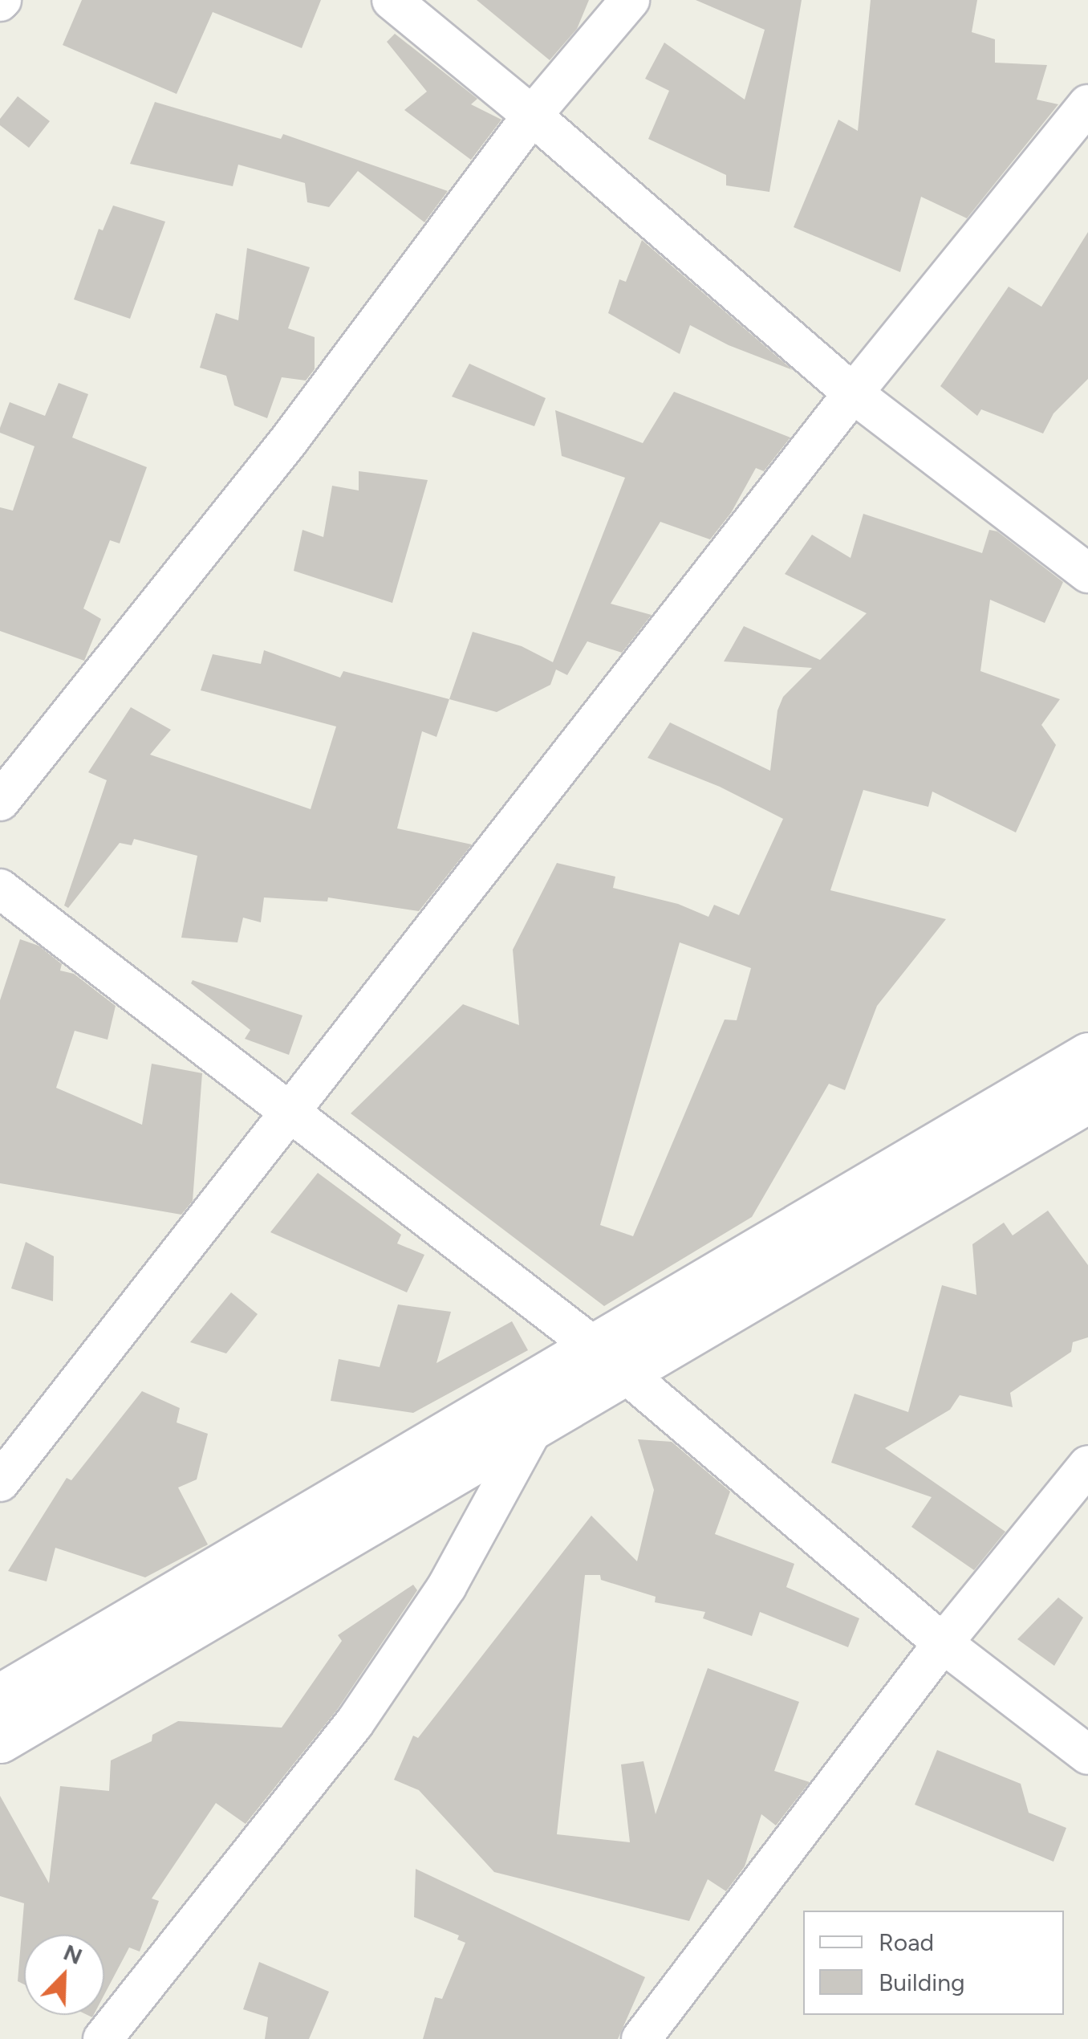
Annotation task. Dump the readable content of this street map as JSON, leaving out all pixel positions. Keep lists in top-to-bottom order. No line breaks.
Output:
{"legend":["Road","Building"],"north":"top right"}
